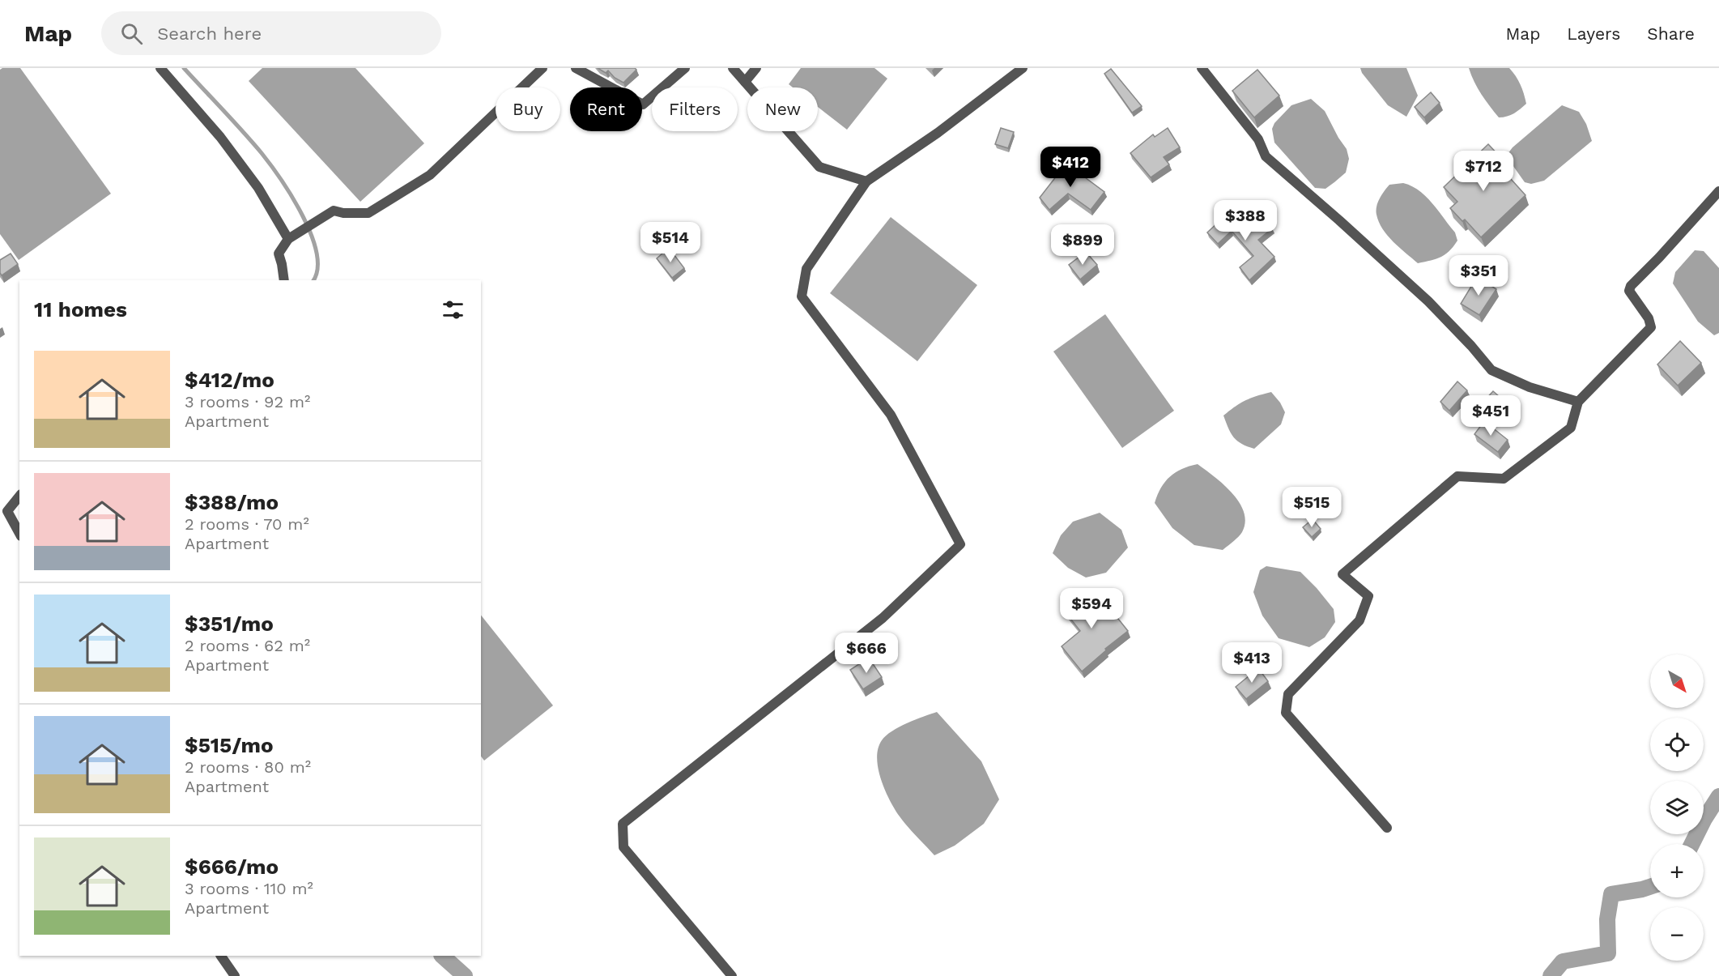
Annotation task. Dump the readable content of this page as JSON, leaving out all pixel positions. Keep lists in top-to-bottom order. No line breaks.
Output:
{"north":"bottom right","page":{"header":"Map","search":"Search here","nav":["Map","Layers","Share"],"chip":["Buy","Rent","Filters","New"],"price":["$412","$712","$388","$514","$899","$351","$451","$515","$594","$666","$413"],"heading":"11 homes","list":[{"name":"$412/mo","note":"3 rooms · 92 m² · Apartment"},{"name":"$388/mo","note":"2 rooms · 70 m² · Apartment"},{"name":"$351/mo","note":"2 rooms · 62 m² · Apartment"},{"name":"$515/mo","note":"2 rooms · 80 m² · Apartment"},{"name":"$666/mo","note":"3 rooms · 110 m² · Apartment"}],"map_buttons":["+","−"]}}
